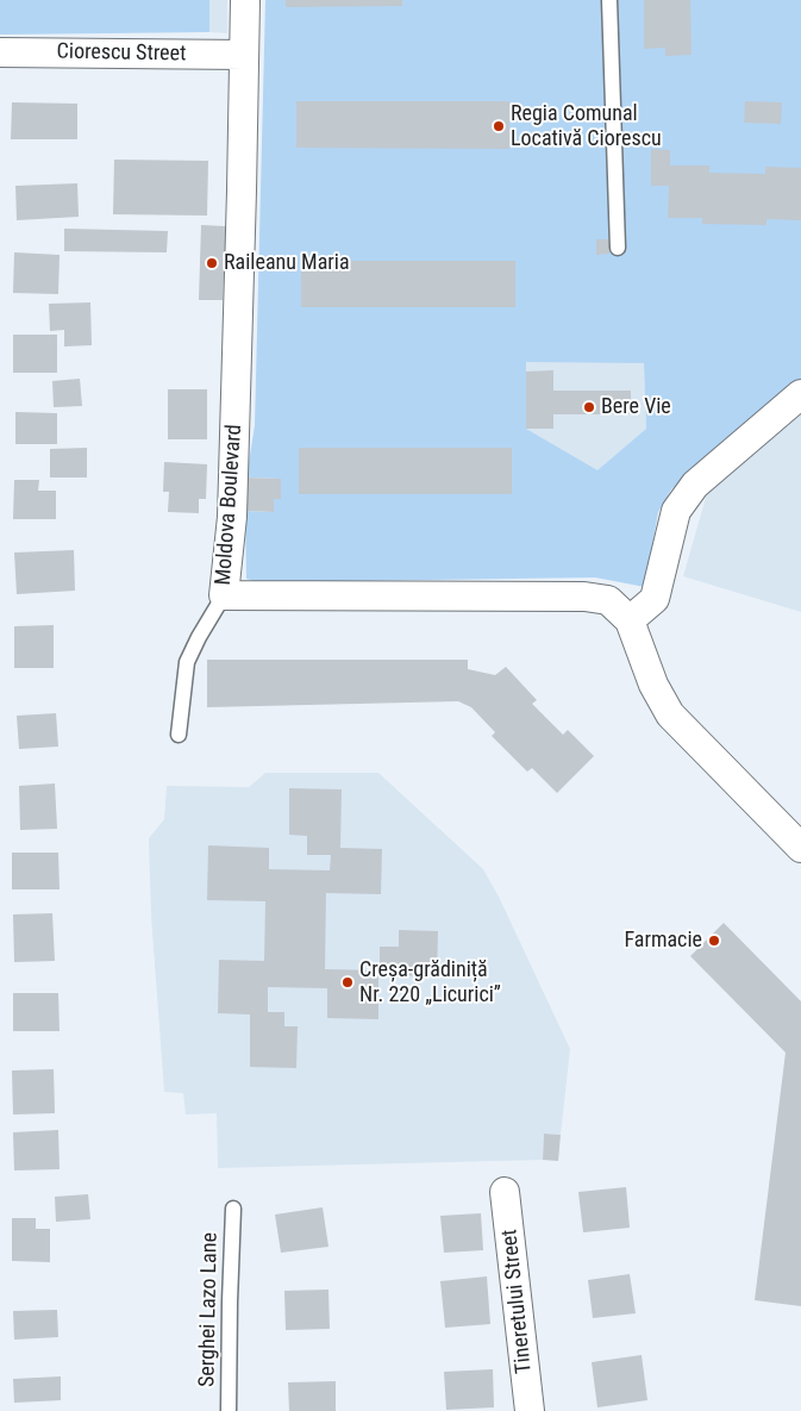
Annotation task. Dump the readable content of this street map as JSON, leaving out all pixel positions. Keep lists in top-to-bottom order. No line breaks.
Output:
{"streets":{"street":["Ciorescu Street","Moldova Boulevard","Tineretului Street"],"lane":["Serghei Lazo Lane"]},"crossings":[["Ciorescu Street","Moldova Boulevard"]],"places":["Regia Comunal Locativă Ciorescu","Raileanu Maria","Bere Vie","Farmacie","Creșa-grădiniță Nr. 220 „Licurici”"]}
